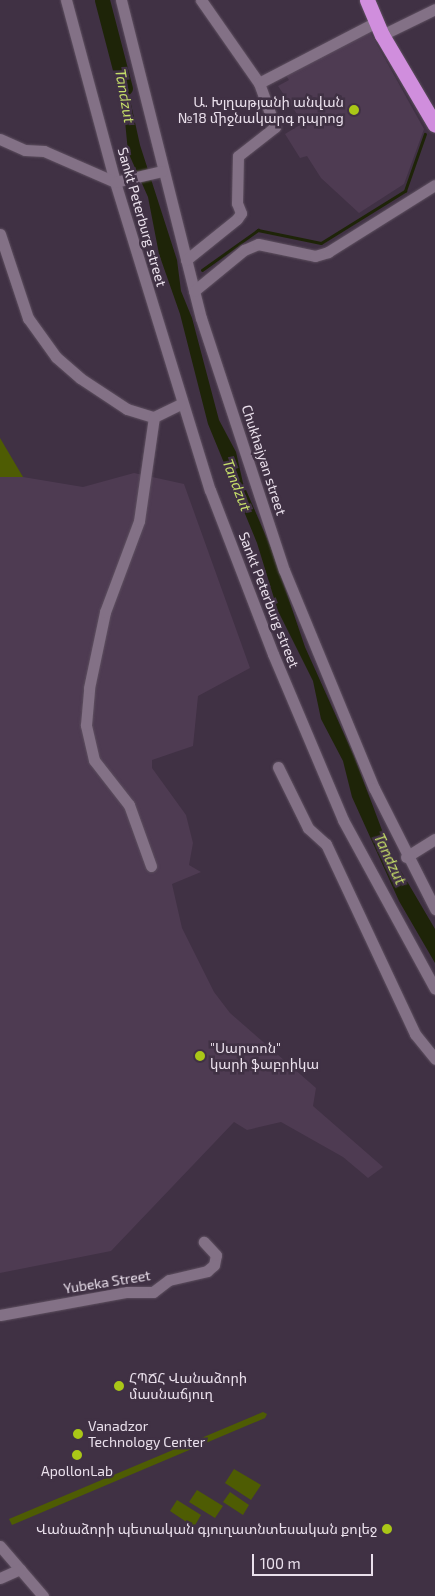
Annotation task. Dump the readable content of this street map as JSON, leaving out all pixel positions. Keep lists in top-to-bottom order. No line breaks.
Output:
{"streets":{"street":["Sankt Peterburg street","Chukhajyan street","Yubeka Street"]},"water":["Tandzut"],"places":["Ա. Խլղաթյանի անվան №18 միջնակարգ դպրոց","\"Սարտոն\" կարի ֆաբրիկա","ՀՊՃՀ Վանաձորի մասնաճյուղ","Vanadzor Technology Center","ApollonLab","Վանաձորի պետական գյուղատնտեսական քոլեջ"],"scale_bar":"100 m"}
